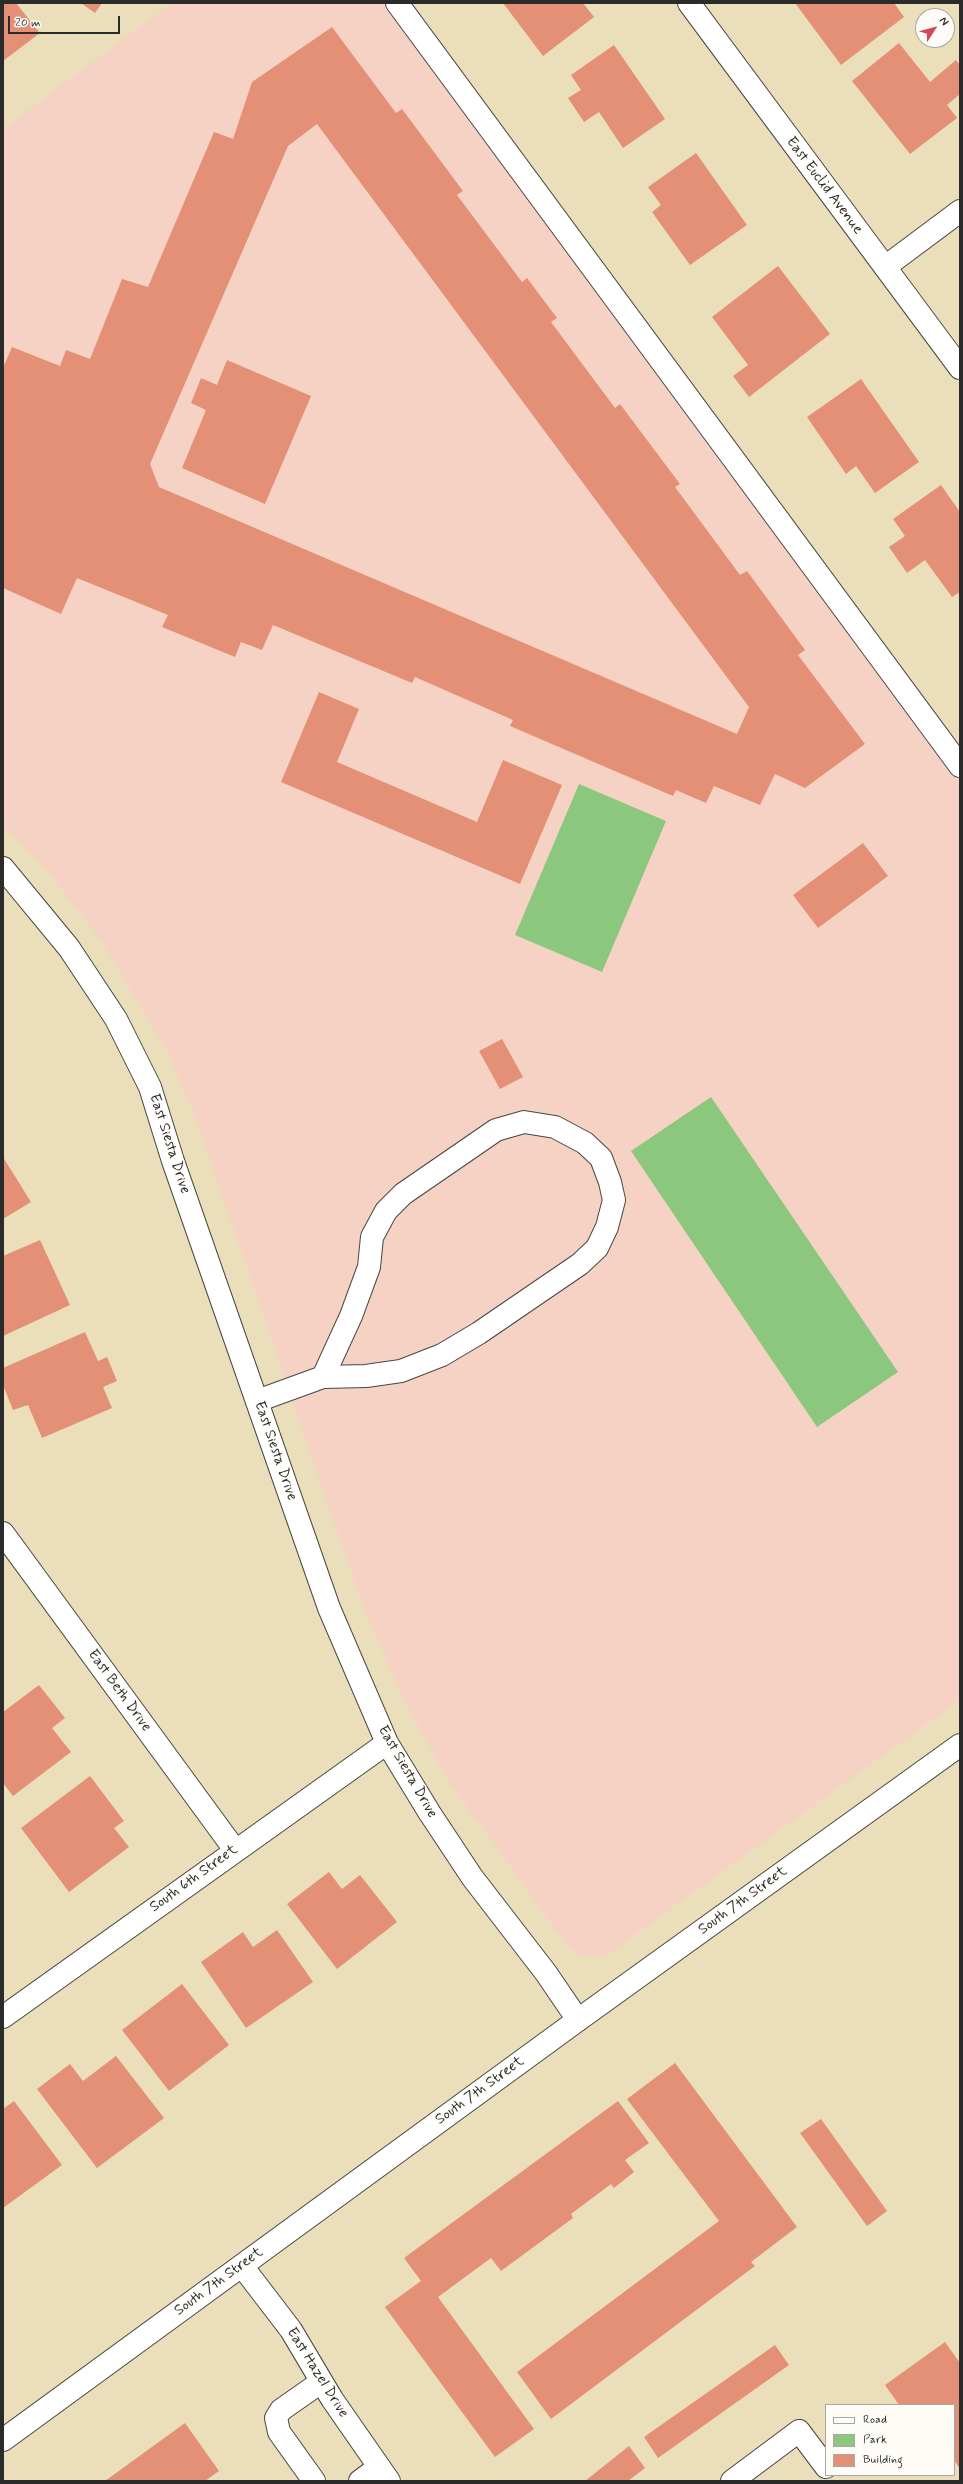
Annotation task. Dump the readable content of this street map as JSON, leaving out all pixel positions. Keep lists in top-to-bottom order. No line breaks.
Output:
{"streets":{"street":["East Euclid Avenue","East Siesta Drive","East Beth Drive","South 6th Street","South 7th Street","East Hazel Drive"]},"crossings":[["East Siesta Drive","South 6th Street"],["East Siesta Drive","South 7th Street"],["East Beth Drive","South 6th Street"],["South 7th Street","East Hazel Drive"]],"legend":["Road","Park","Building"],"scale_bar":"20 m","north":"top right"}
